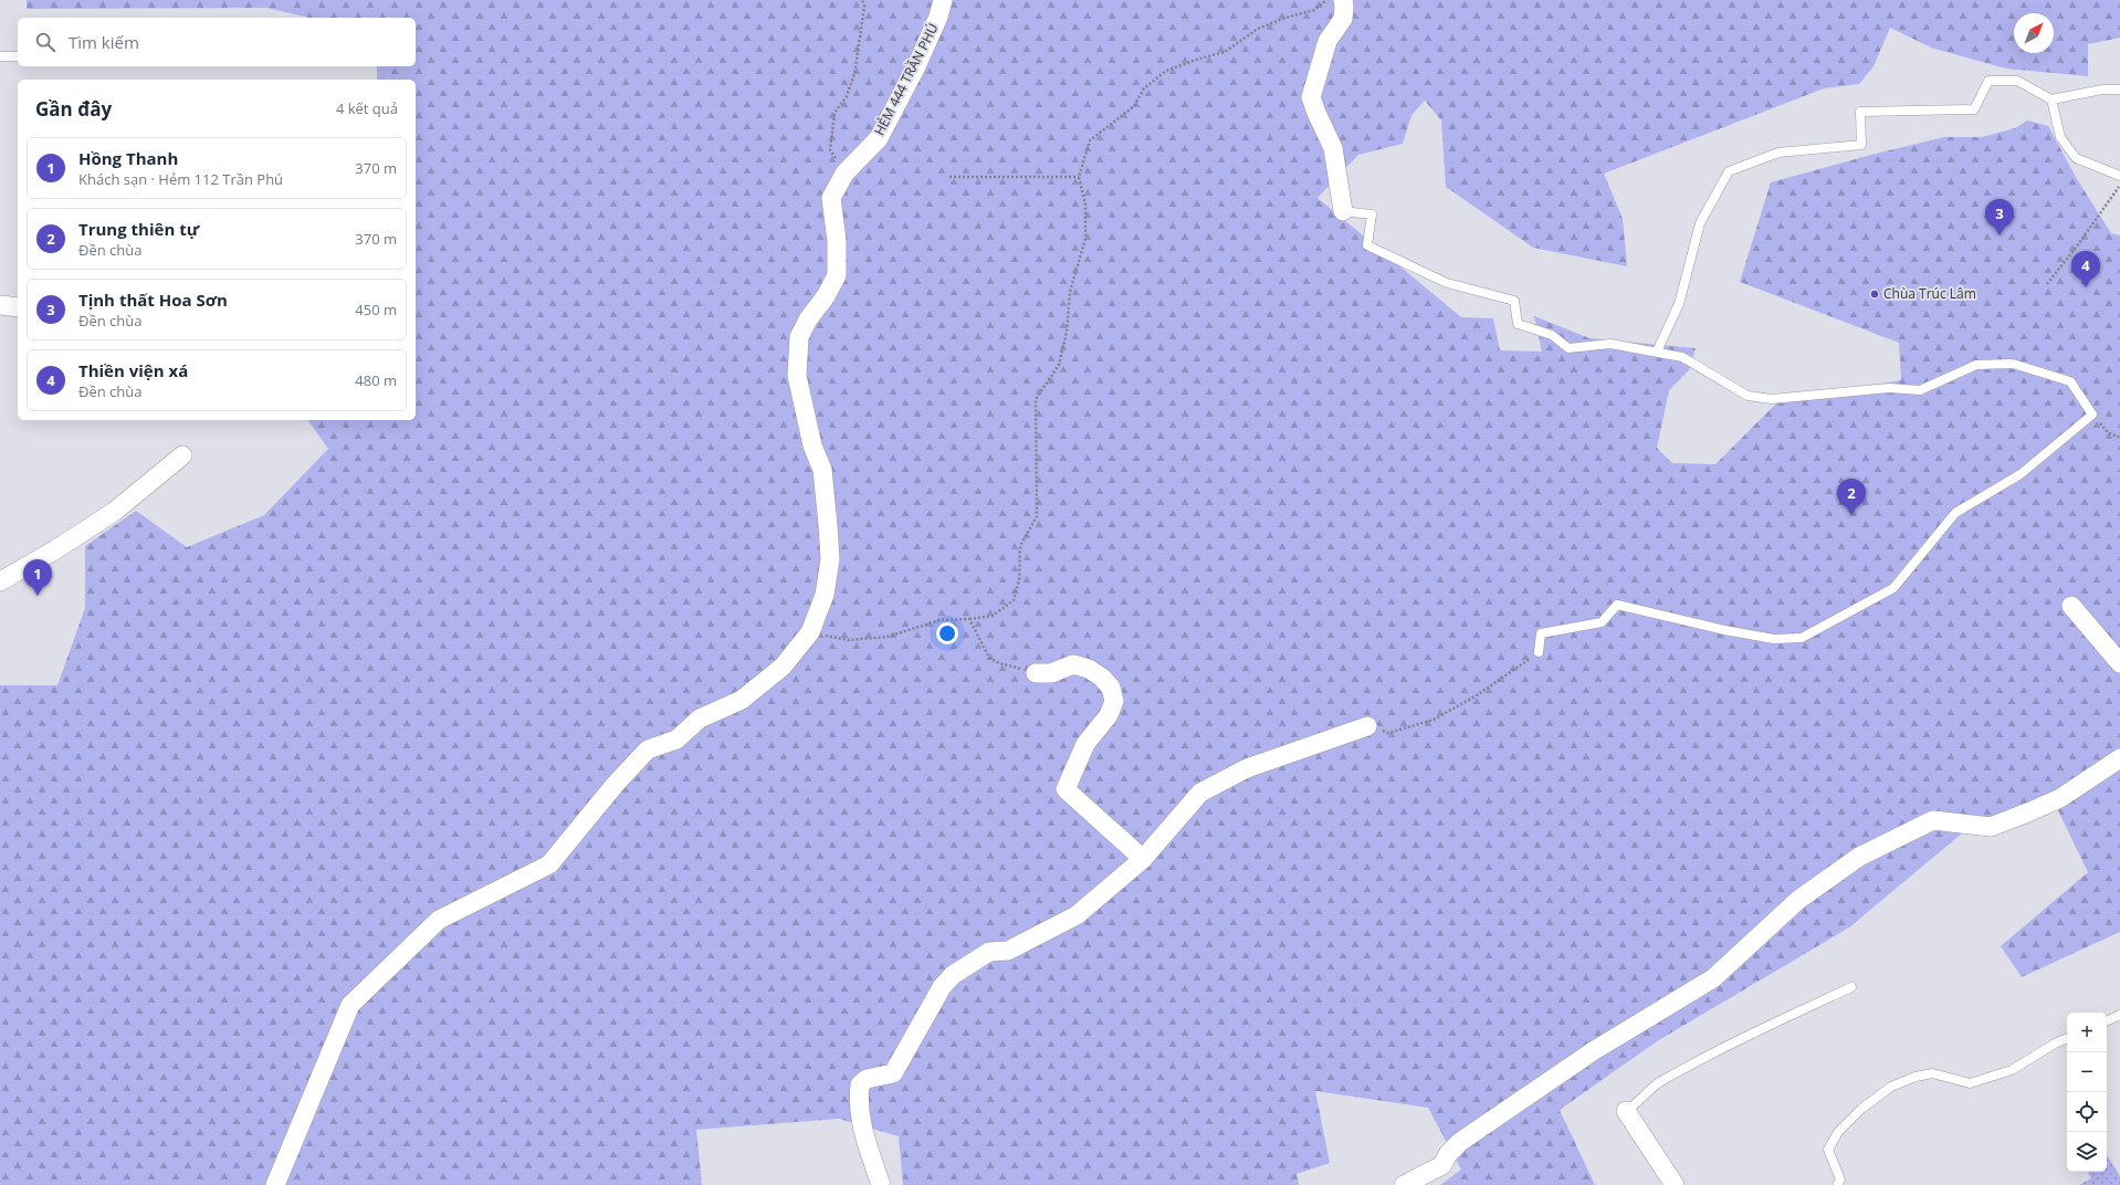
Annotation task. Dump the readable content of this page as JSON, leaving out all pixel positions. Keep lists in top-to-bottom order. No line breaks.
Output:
{"streets":{"street":["HẺM 444 TRẦN PHÚ"]},"places":["Chùa Trúc Lâm"],"north":"top right","page":{"search":"Tìm kiếm","heading":["Gần đây","4 kết quả"],"list":[{"mark":"1","name":"Hồng Thanh","note":"Khách sạn · Hẻm 112 Trần Phú","value":"370 m"},{"mark":"2","name":"Trung thiên tự","note":"Đền chùa","value":"370 m"},{"mark":"3","name":"Tịnh thất Hoa Sơn","note":"Đền chùa","value":"450 m"},{"mark":"4","name":"Thiền viện xá","note":"Đền chùa","value":"480 m"}],"pins":["3","4","2","1"],"map_buttons":["+","−"]}}
